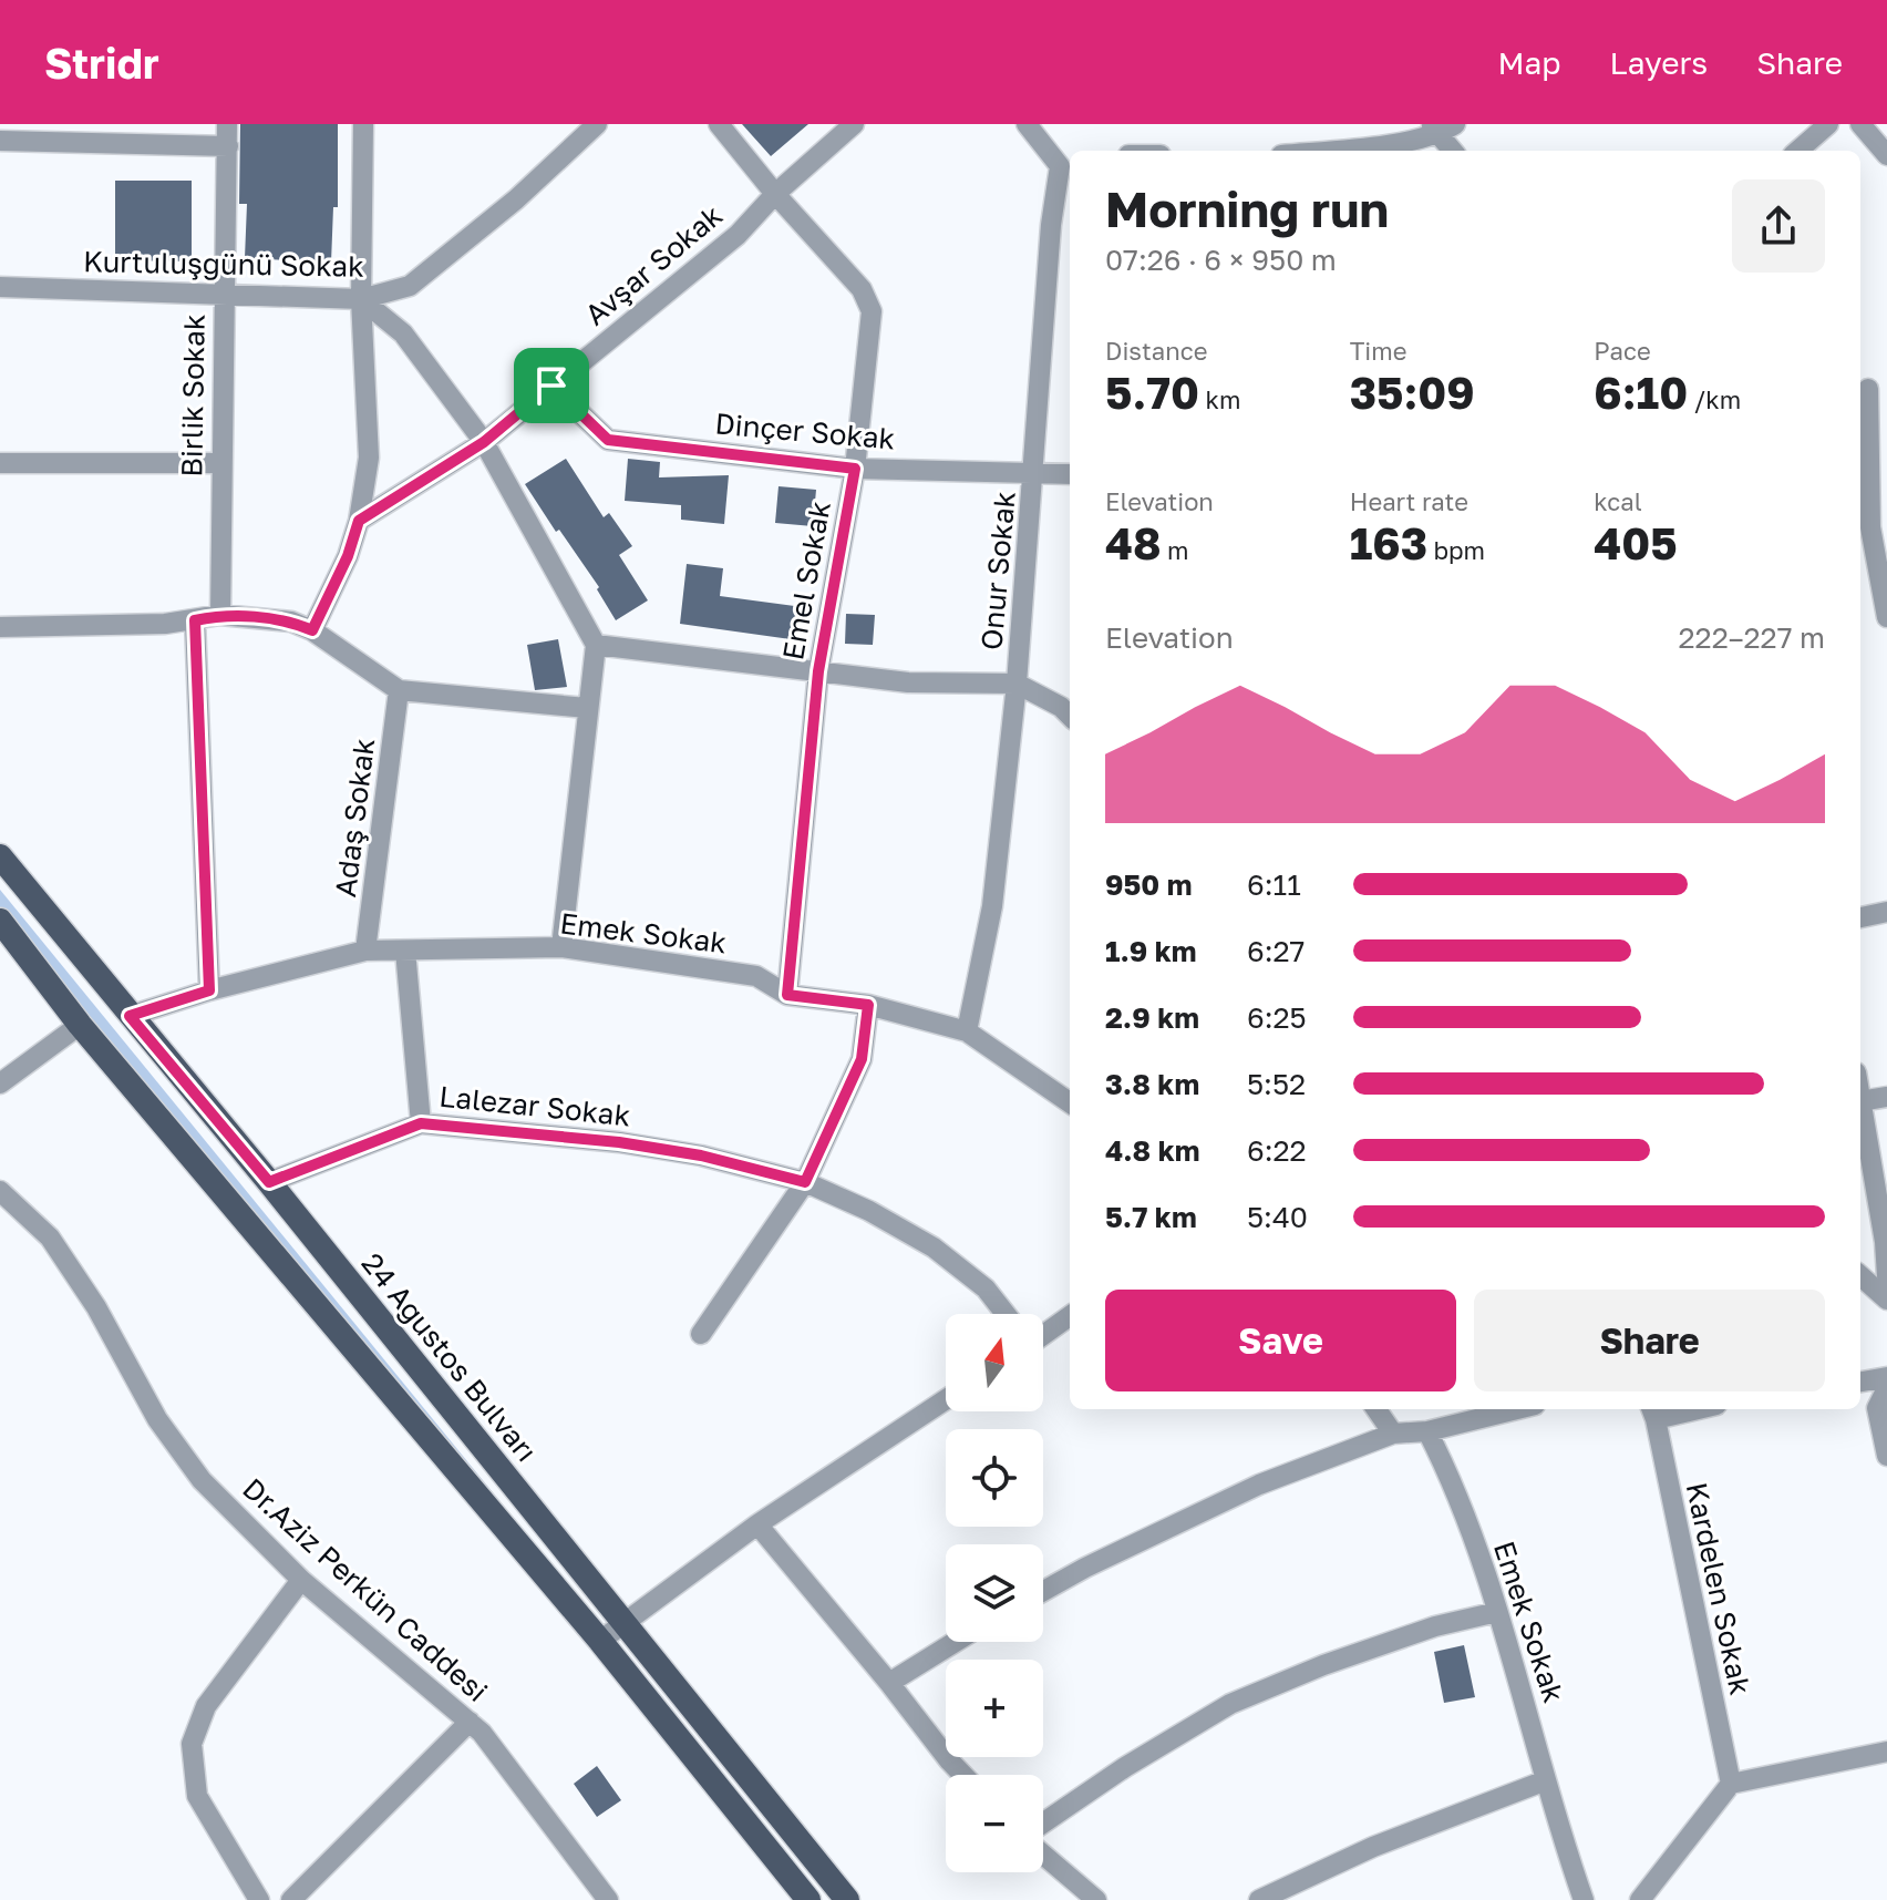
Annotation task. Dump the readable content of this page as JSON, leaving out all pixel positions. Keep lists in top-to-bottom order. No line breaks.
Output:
{"streets":{"main road":["24 Ağustos Bulvarı"],"street":["Kurtuluşgünü Sokak","Avşar Sokak","Birlik Sokak","Dinçer Sokak","Onur Sokak","Emel Sokak","Adaş Sokak","Emek Sokak","Lalezar Sokak","Kardelen Sokak","Dr.Aziz Perkün Caddesi"]},"crossings":[["Kurtuluşgünü Sokak","Birlik Sokak"],["Avşar Sokak","Dinçer Sokak"],["Avşar Sokak","Emel Sokak"],["Dinçer Sokak","Onur Sokak"],["Dinçer Sokak","Emel Sokak"],["Onur Sokak","Emek Sokak"],["Emel Sokak","Emek Sokak"],["Adaş Sokak","Emek Sokak"],["Emek Sokak","24 Ağustos Bulvarı"],["Lalezar Sokak","24 Ağustos Bulvarı"]],"north":"top","page":{"header":"Stridr","nav":["Map","Layers","Share"],"heading":["Morning run","07:26 · 6 × 950 m"],"stats":[["Distance","5.70 km"],["Time","35:09"],["Pace","6:10 /km"],["Elevation","48 m"],["Heart rate","163 bpm"],["kcal","405"]],"chart":["Elevation","222–227 m"],"list":[{"name":"950 m","note":"6:11"},{"name":"1.9 km","note":"6:27"},{"name":"2.9 km","note":"6:25"},{"name":"3.8 km","note":"5:52"},{"name":"4.8 km","note":"6:22"},{"name":"5.7 km","note":"5:40"}],"buttons":["Save","Share"],"map_buttons":["+","−"]}}
